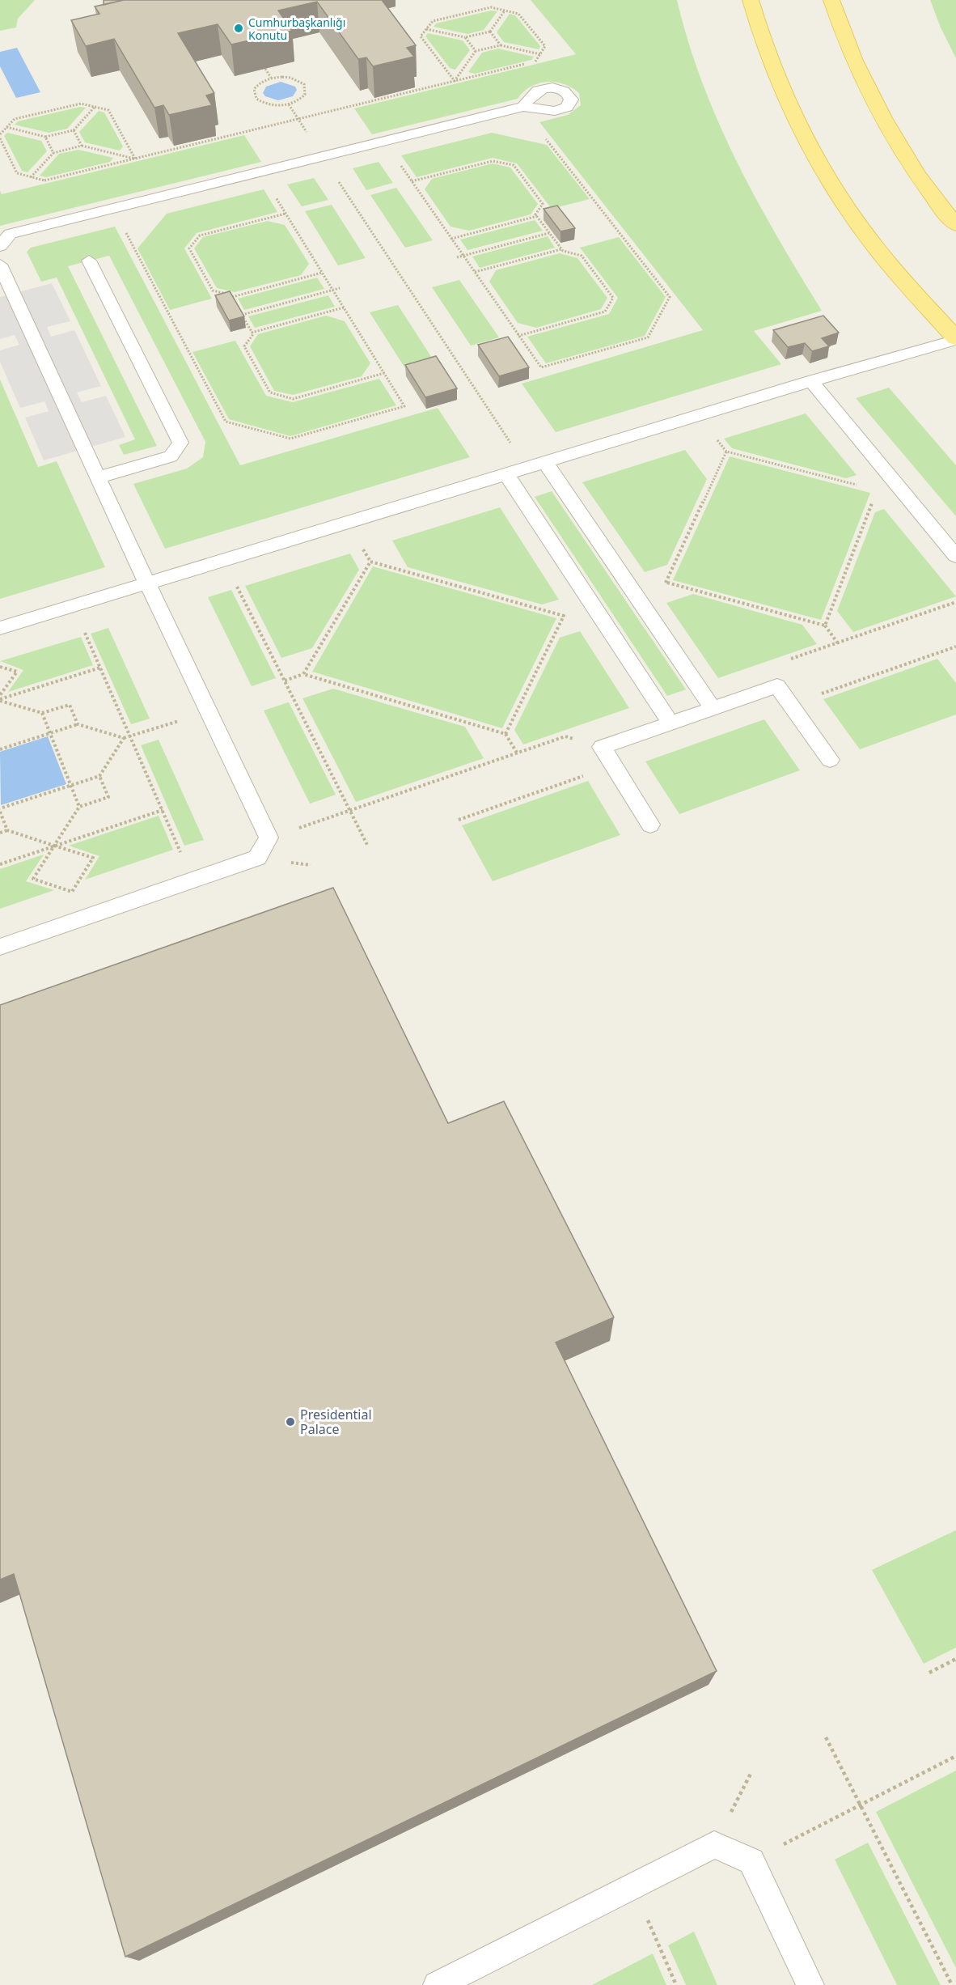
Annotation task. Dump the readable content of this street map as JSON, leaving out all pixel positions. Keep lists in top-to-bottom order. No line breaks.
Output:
{"places":["Cumhurbaşkanlığı Konutu","Presidential Palace"]}
